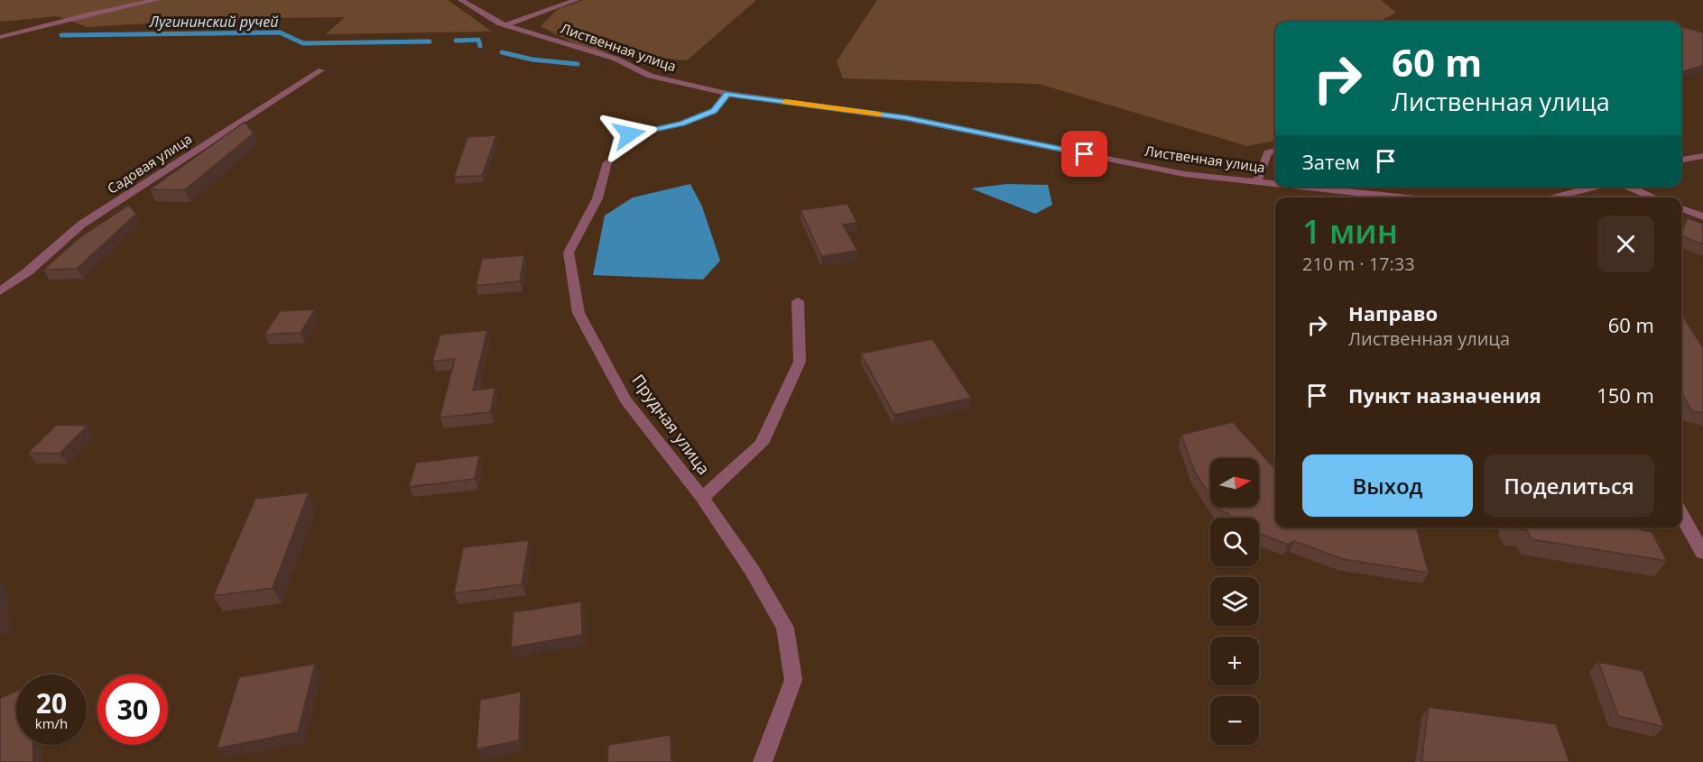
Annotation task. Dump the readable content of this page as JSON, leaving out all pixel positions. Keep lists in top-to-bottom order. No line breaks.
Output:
{"streets":{"street":["Лиственная улица","Садовая улица","Прудная улица"]},"water":["Лугининский ручей"],"north":"right","page":{"turn":["60 m","Лиственная улица"],"then":"Затем","heading":["1 мин","210 m · 17:33"],"list":[{"name":"Направо","note":"Лиственная улица","value":"60 m"},{"name":"Пункт назначения","value":"150 m"}],"buttons":["Выход","Поделиться"],"map_buttons":["+","−"],"speed":"20 km/h","limit":"30"}}
